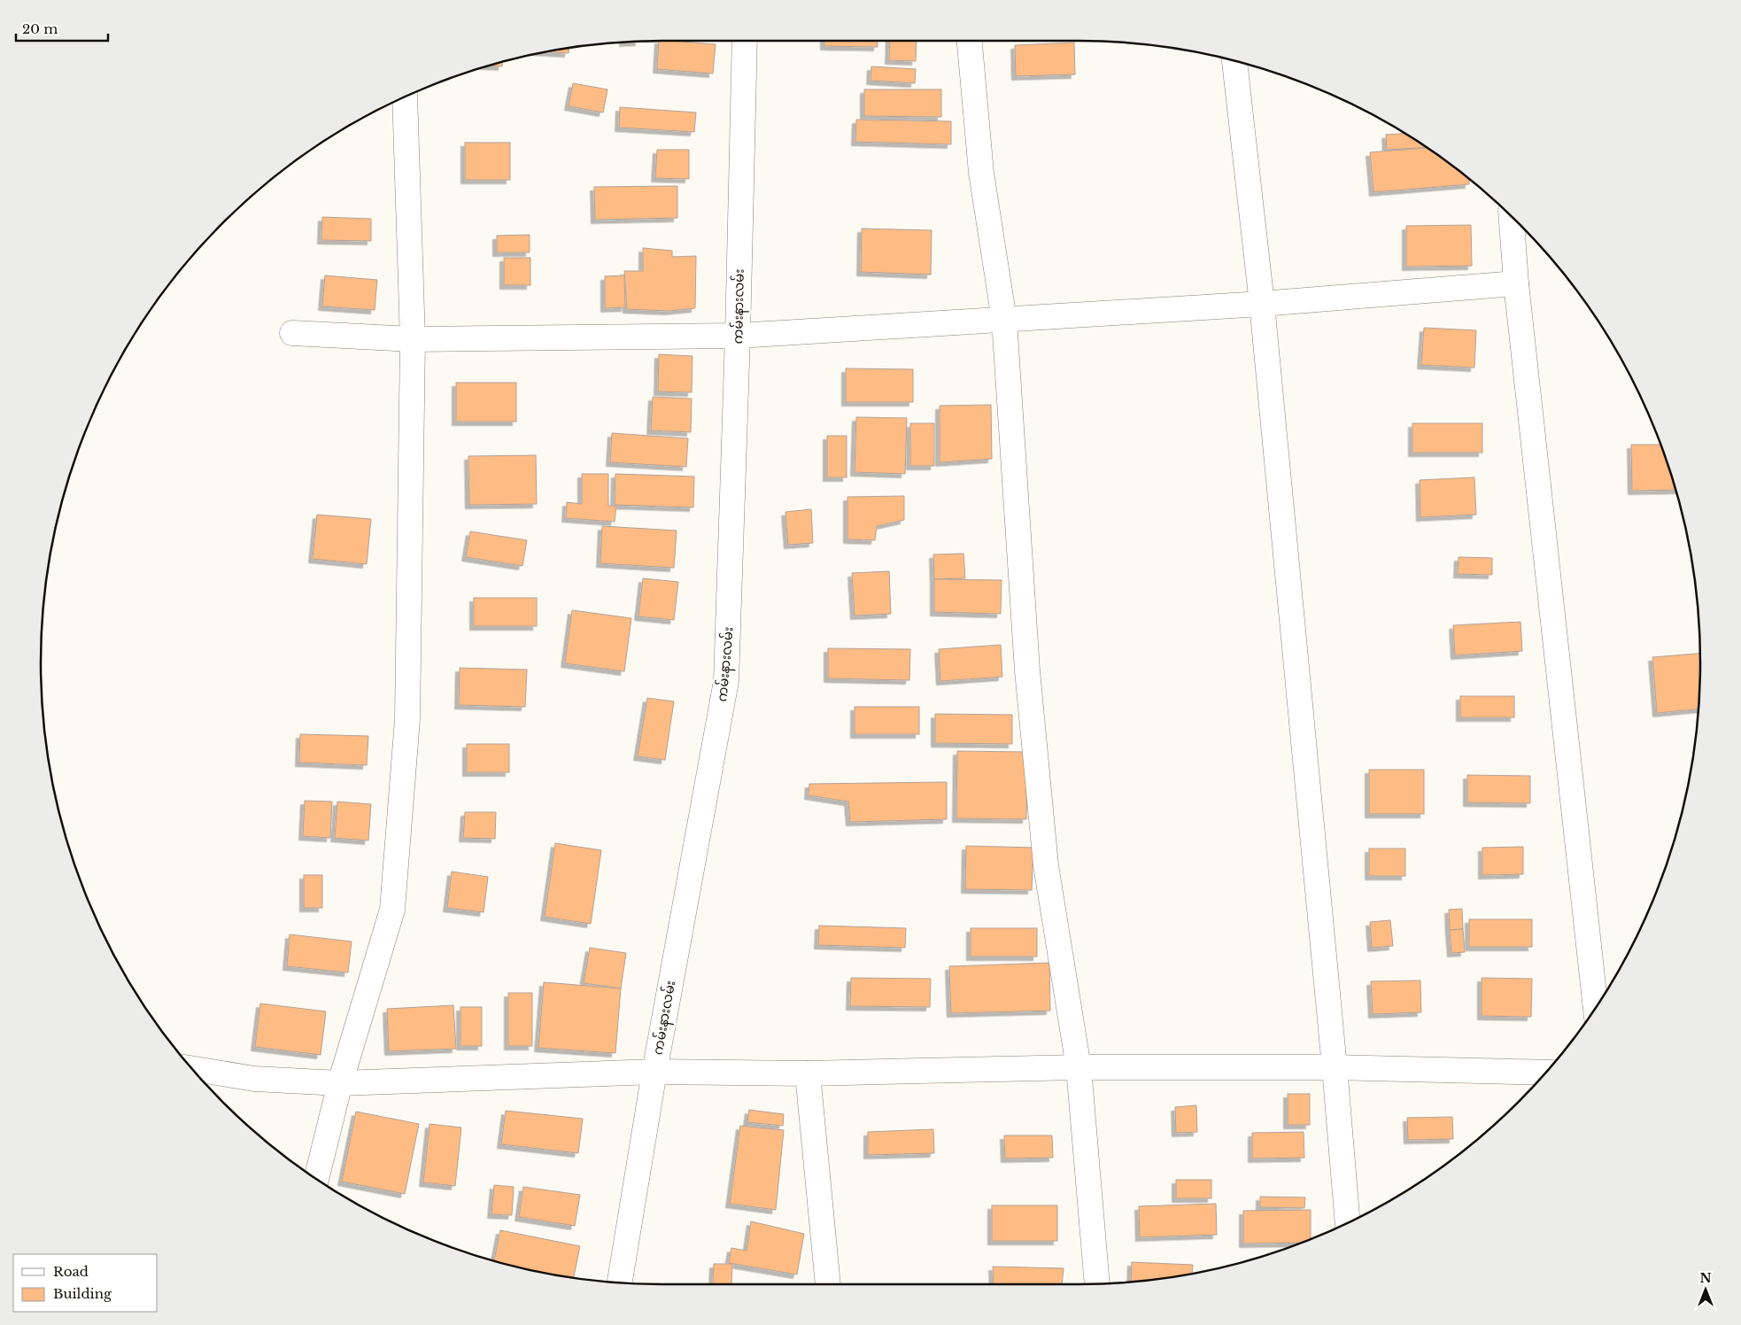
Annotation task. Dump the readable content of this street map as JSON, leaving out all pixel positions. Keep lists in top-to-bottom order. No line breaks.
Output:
{"streets":{"street":["ကမ်းနားလမ်း"]},"legend":["Road","Building"],"scale_bar":"20 m","north":"top"}
